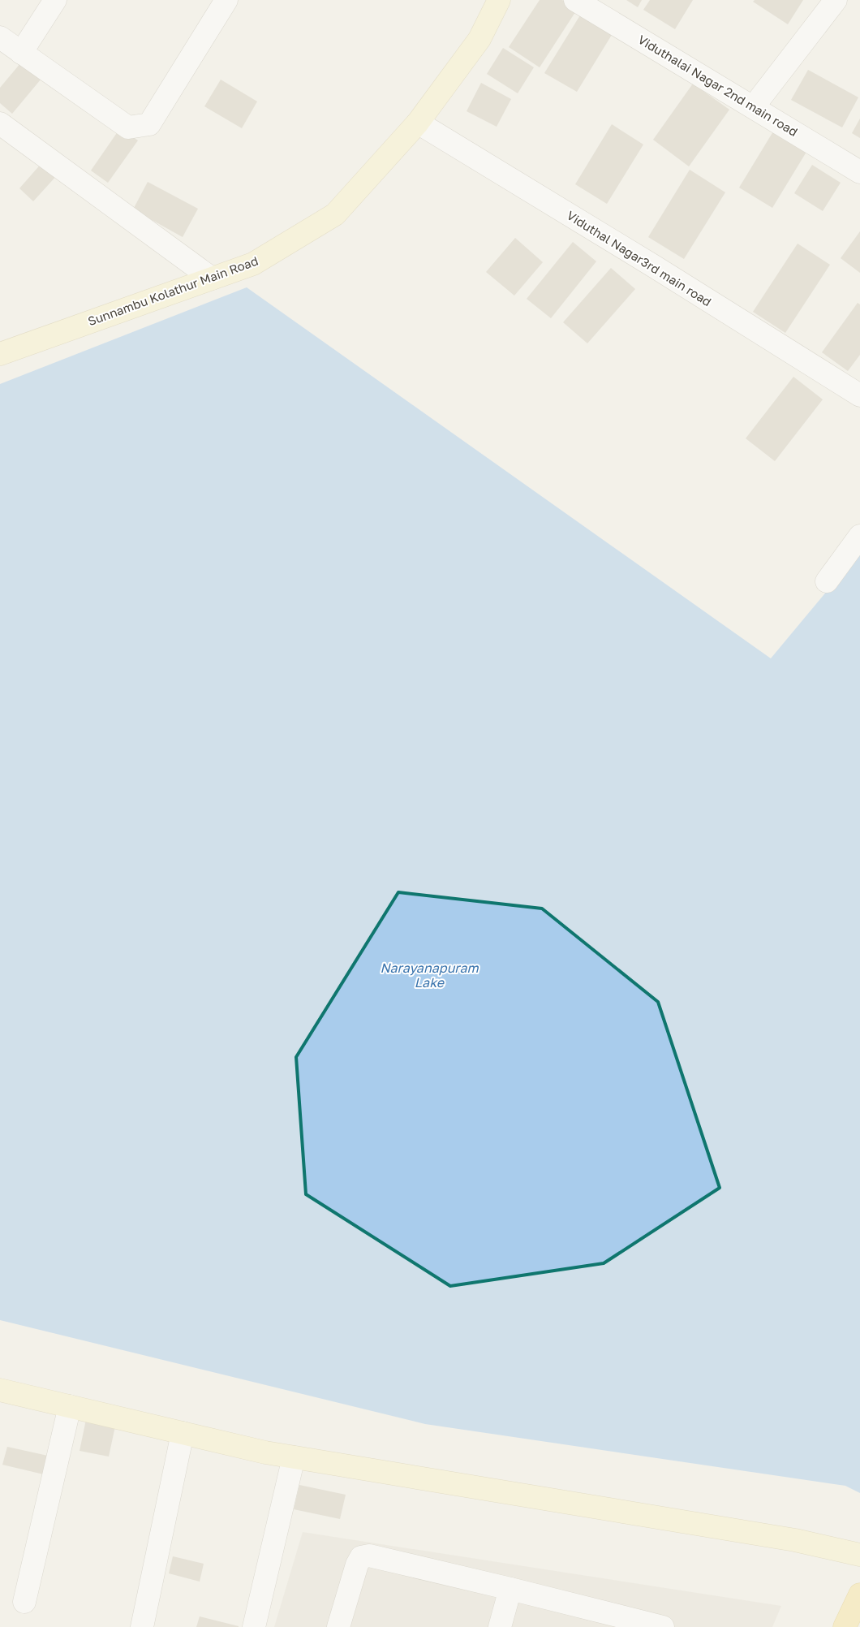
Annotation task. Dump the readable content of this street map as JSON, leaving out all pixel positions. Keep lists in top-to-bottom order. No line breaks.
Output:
{"streets":{"street":["Viduthalai Nagar 2nd main road","Viduthal Nagar3rd main road","Sunnambu Kolathur Main Road"]},"crossings":[["Viduthal Nagar3rd main road","Sunnambu Kolathur Main Road"]],"water":["Narayanapuram Lake"]}
